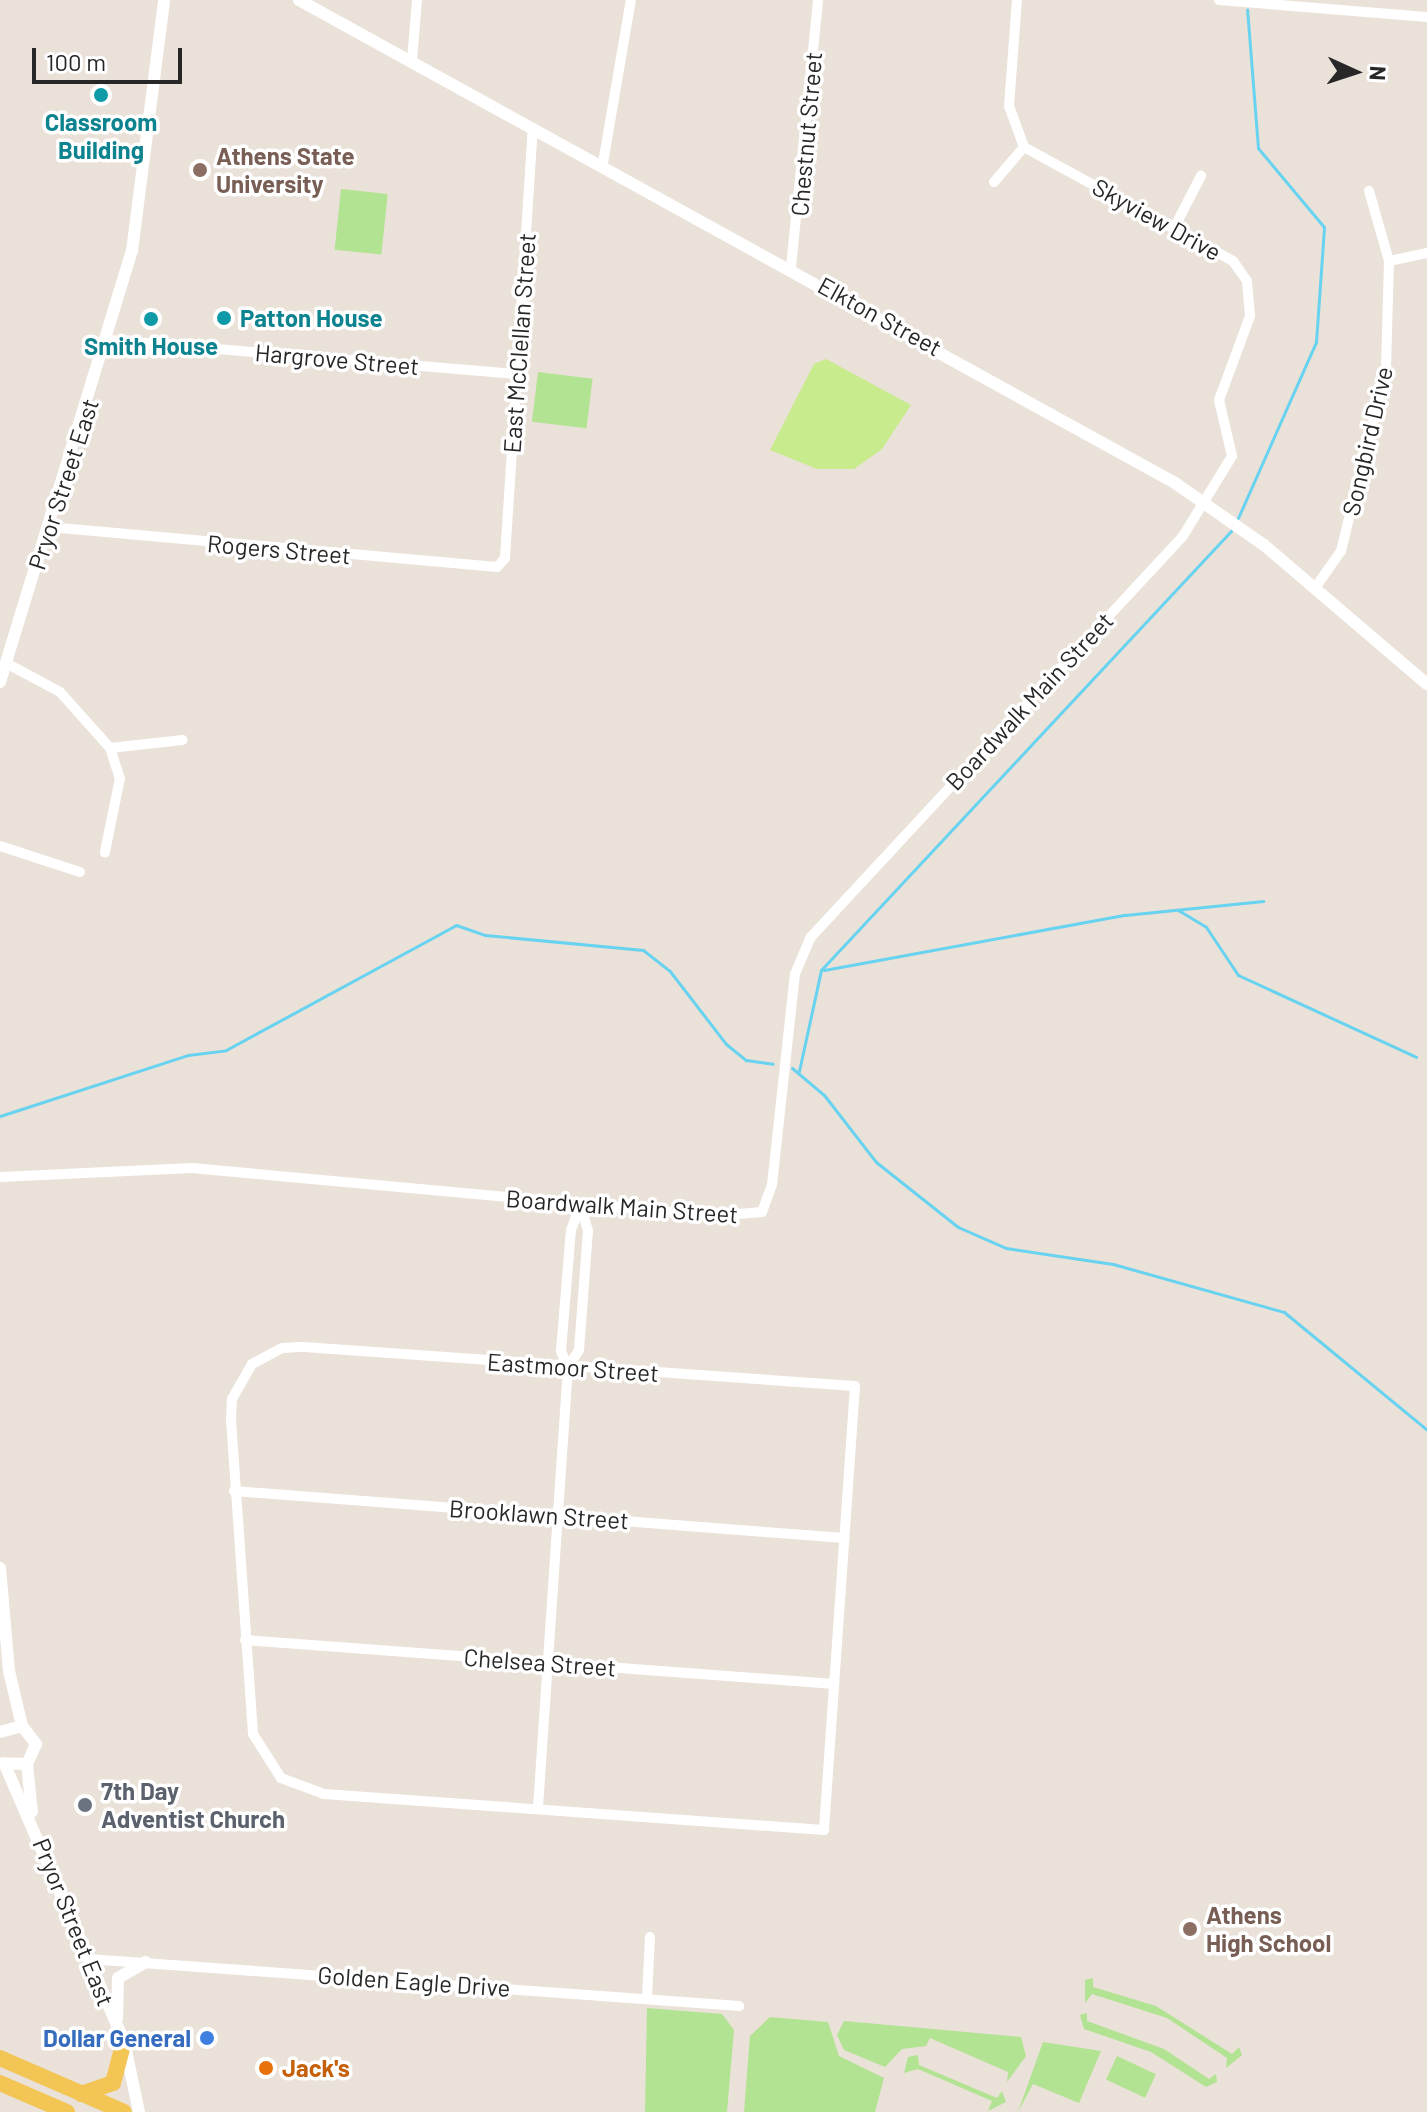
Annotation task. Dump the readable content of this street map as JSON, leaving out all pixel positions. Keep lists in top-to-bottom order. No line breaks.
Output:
{"streets":{"street":["Chestnut Street","Skyview Drive","Elkton Street","East McClellan Street","Hargrove Street","Songbird Drive","Pryor Street East","Rogers Street","Boardwalk Main Street","Eastmoor Street","Brooklawn Street","Chelsea Street","Golden Eagle Drive"]},"crossings":[["Chestnut Street","Elkton Street"],["Skyview Drive","Elkton Street"],["Skyview Drive","Boardwalk Main Street"],["Elkton Street","East McClellan Street"],["Elkton Street","Songbird Drive"],["Elkton Street","Boardwalk Main Street"],["East McClellan Street","Hargrove Street"],["East McClellan Street","Rogers Street"],["Hargrove Street","Pryor Street East"],["Pryor Street East","Rogers Street"],["Pryor Street East","Golden Eagle Drive"],["Eastmoor Street","Brooklawn Street"],["Eastmoor Street","Chelsea Street"]],"places":["Classroom Building","Athens State University","Patton House","Smith House","7th Day Adventist Church","Athens High School","Dollar General","Jack's"],"scale_bar":"100 m","north":"right"}
